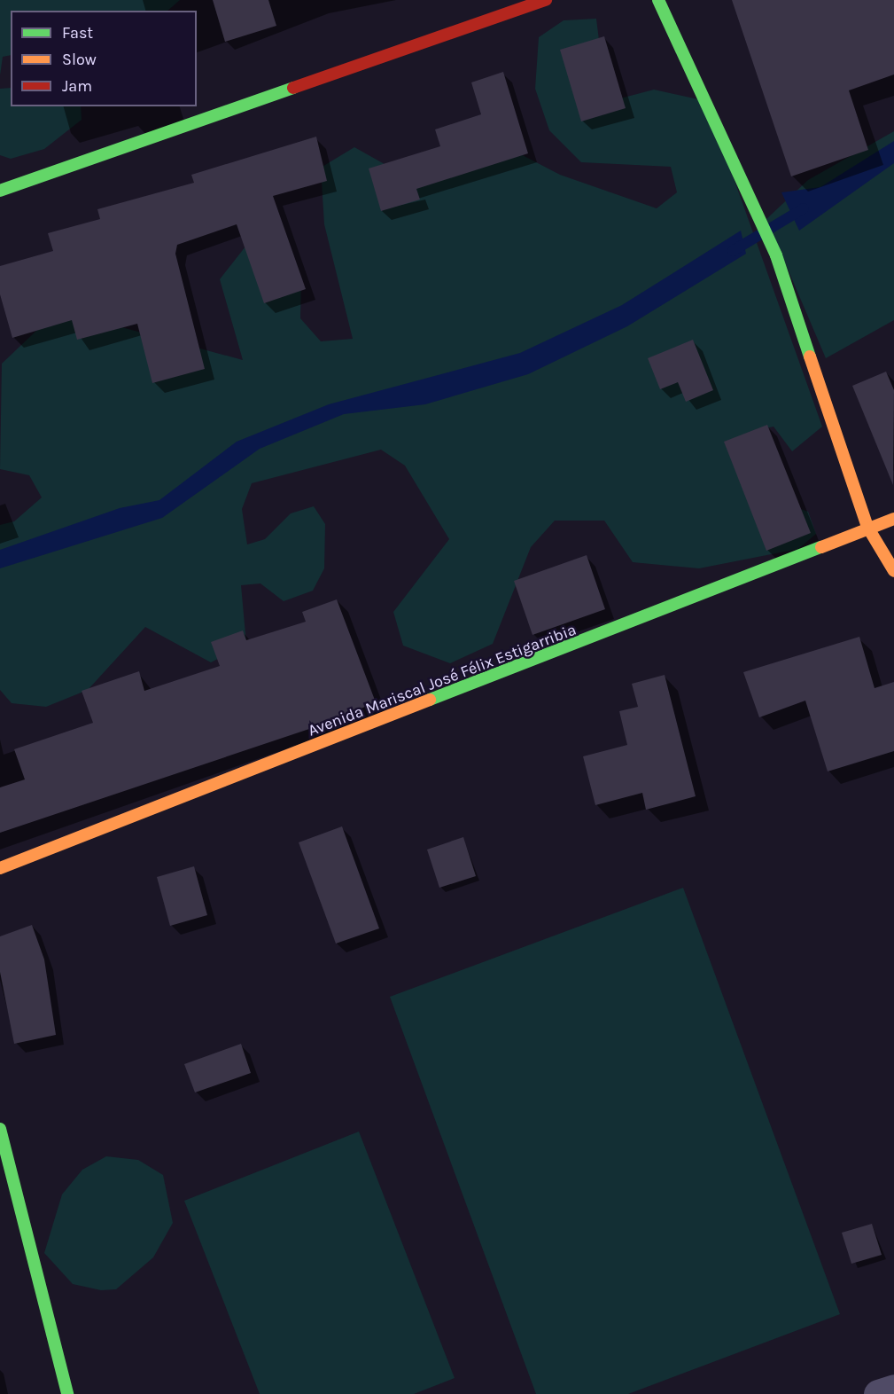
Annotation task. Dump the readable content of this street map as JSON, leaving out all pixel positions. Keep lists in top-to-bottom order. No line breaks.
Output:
{"streets":{"street":["Avenida Mariscal José Félix Estigarribia"]},"legend":["Fast","Slow","Jam"]}
